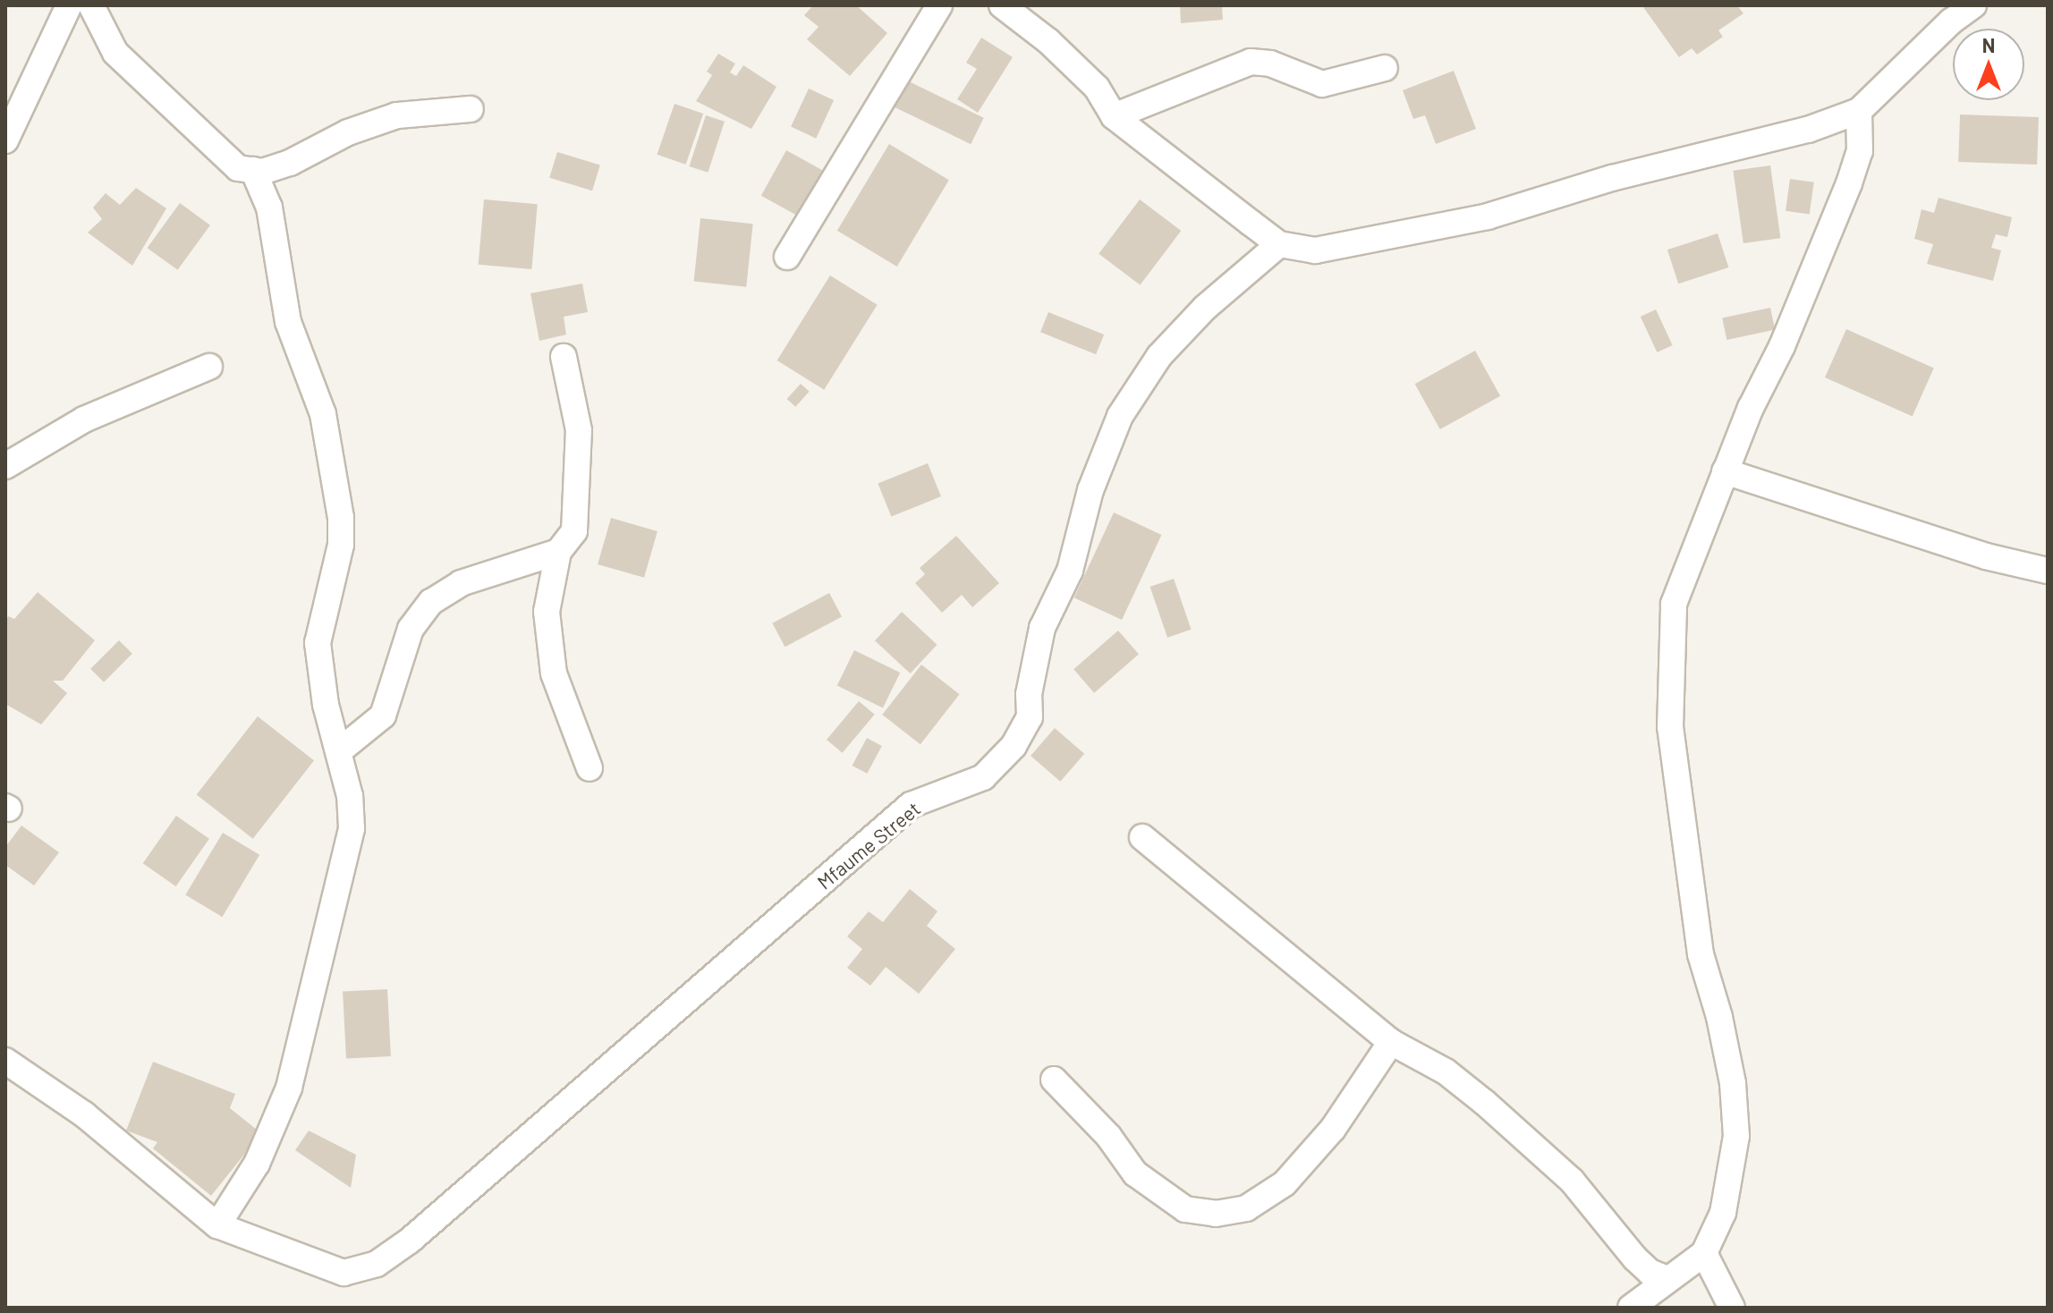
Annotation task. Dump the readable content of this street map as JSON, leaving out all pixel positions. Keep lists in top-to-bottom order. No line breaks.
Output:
{"streets":{"street":["Mfaume Street"]},"north":"top"}
